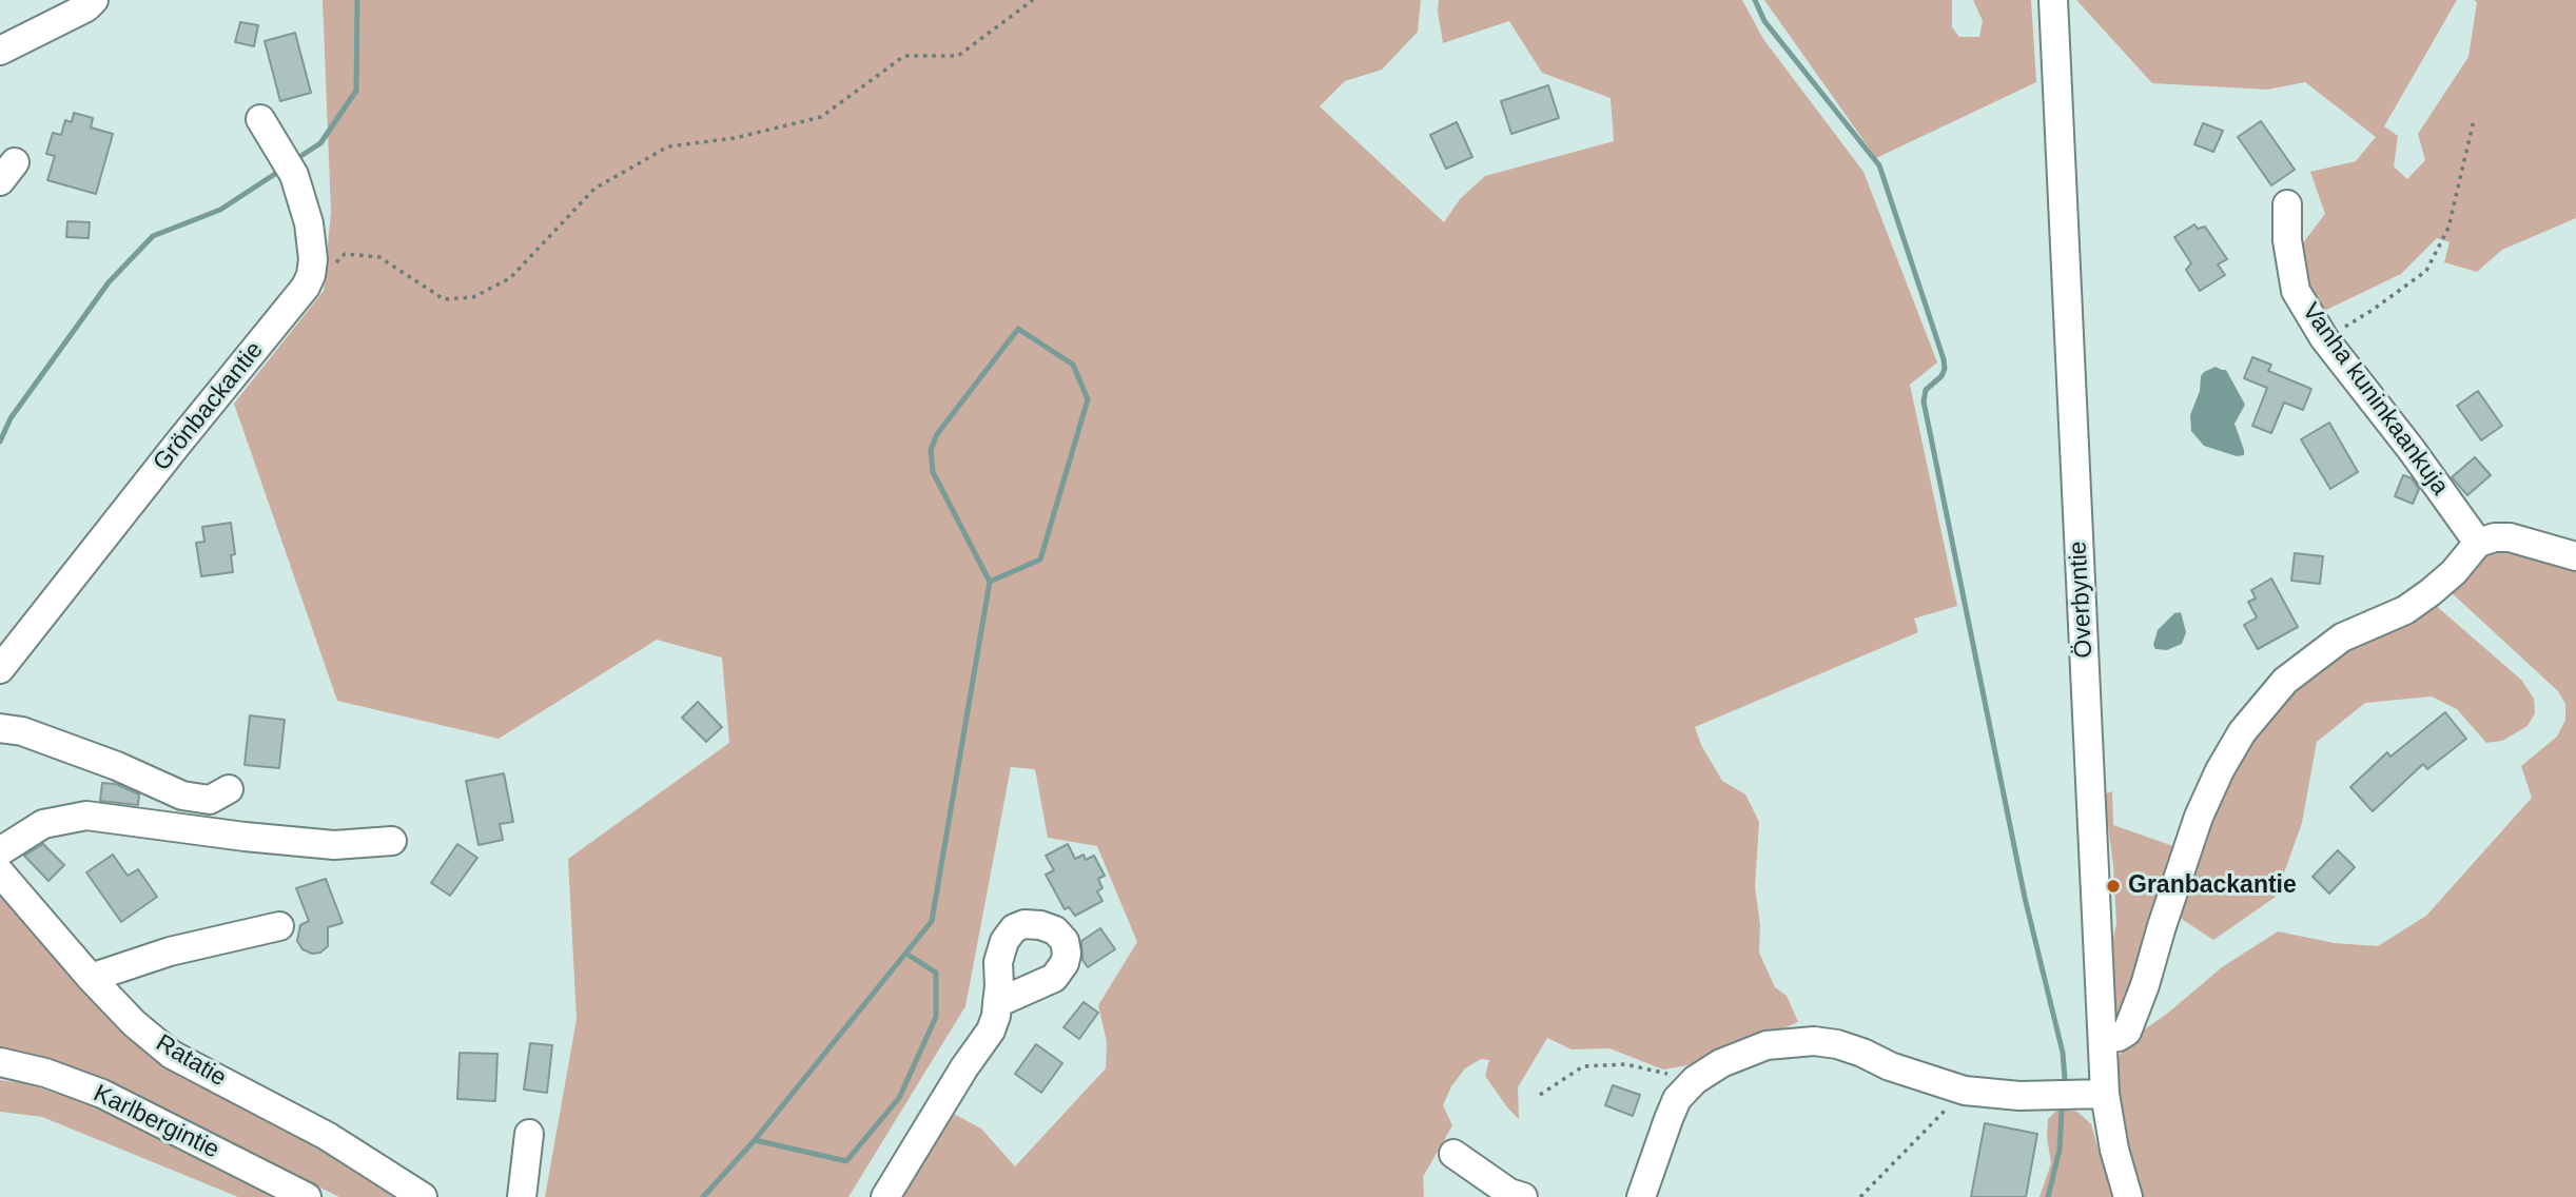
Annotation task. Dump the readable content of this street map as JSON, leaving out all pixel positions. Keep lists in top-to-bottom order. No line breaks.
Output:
{"streets":{"street":["Vanha kuninkaankuja","Grönbackantie","Överbyntie","Ratatie","Karlbergintie"]},"places":["Granbackantie"]}
